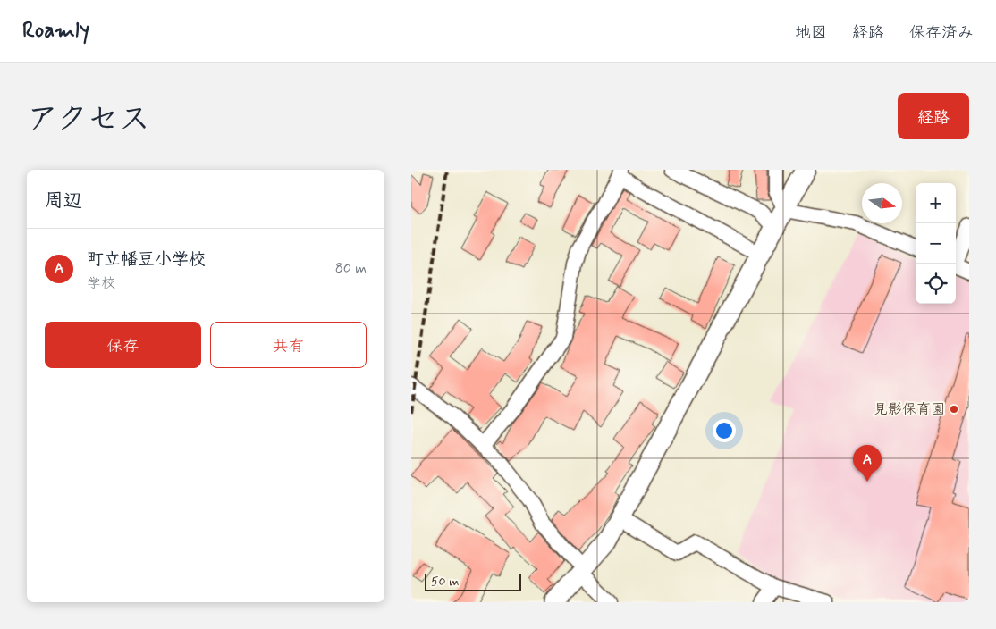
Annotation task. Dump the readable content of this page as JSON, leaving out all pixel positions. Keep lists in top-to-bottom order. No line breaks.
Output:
{"places":["見影保育園"],"scale_bar":"50 m","north":"right","page":{"header":"Roamly","nav":["地図","経路","保存済み"],"title":"アクセス","buttons":["経路",["保存","共有"]],"heading":"周辺","map_buttons":["+","−"],"list":[{"mark":"A","name":"町立幡豆小学校","note":"学校","value":"80 m"}],"pins":"A","scale":"50 m"}}
